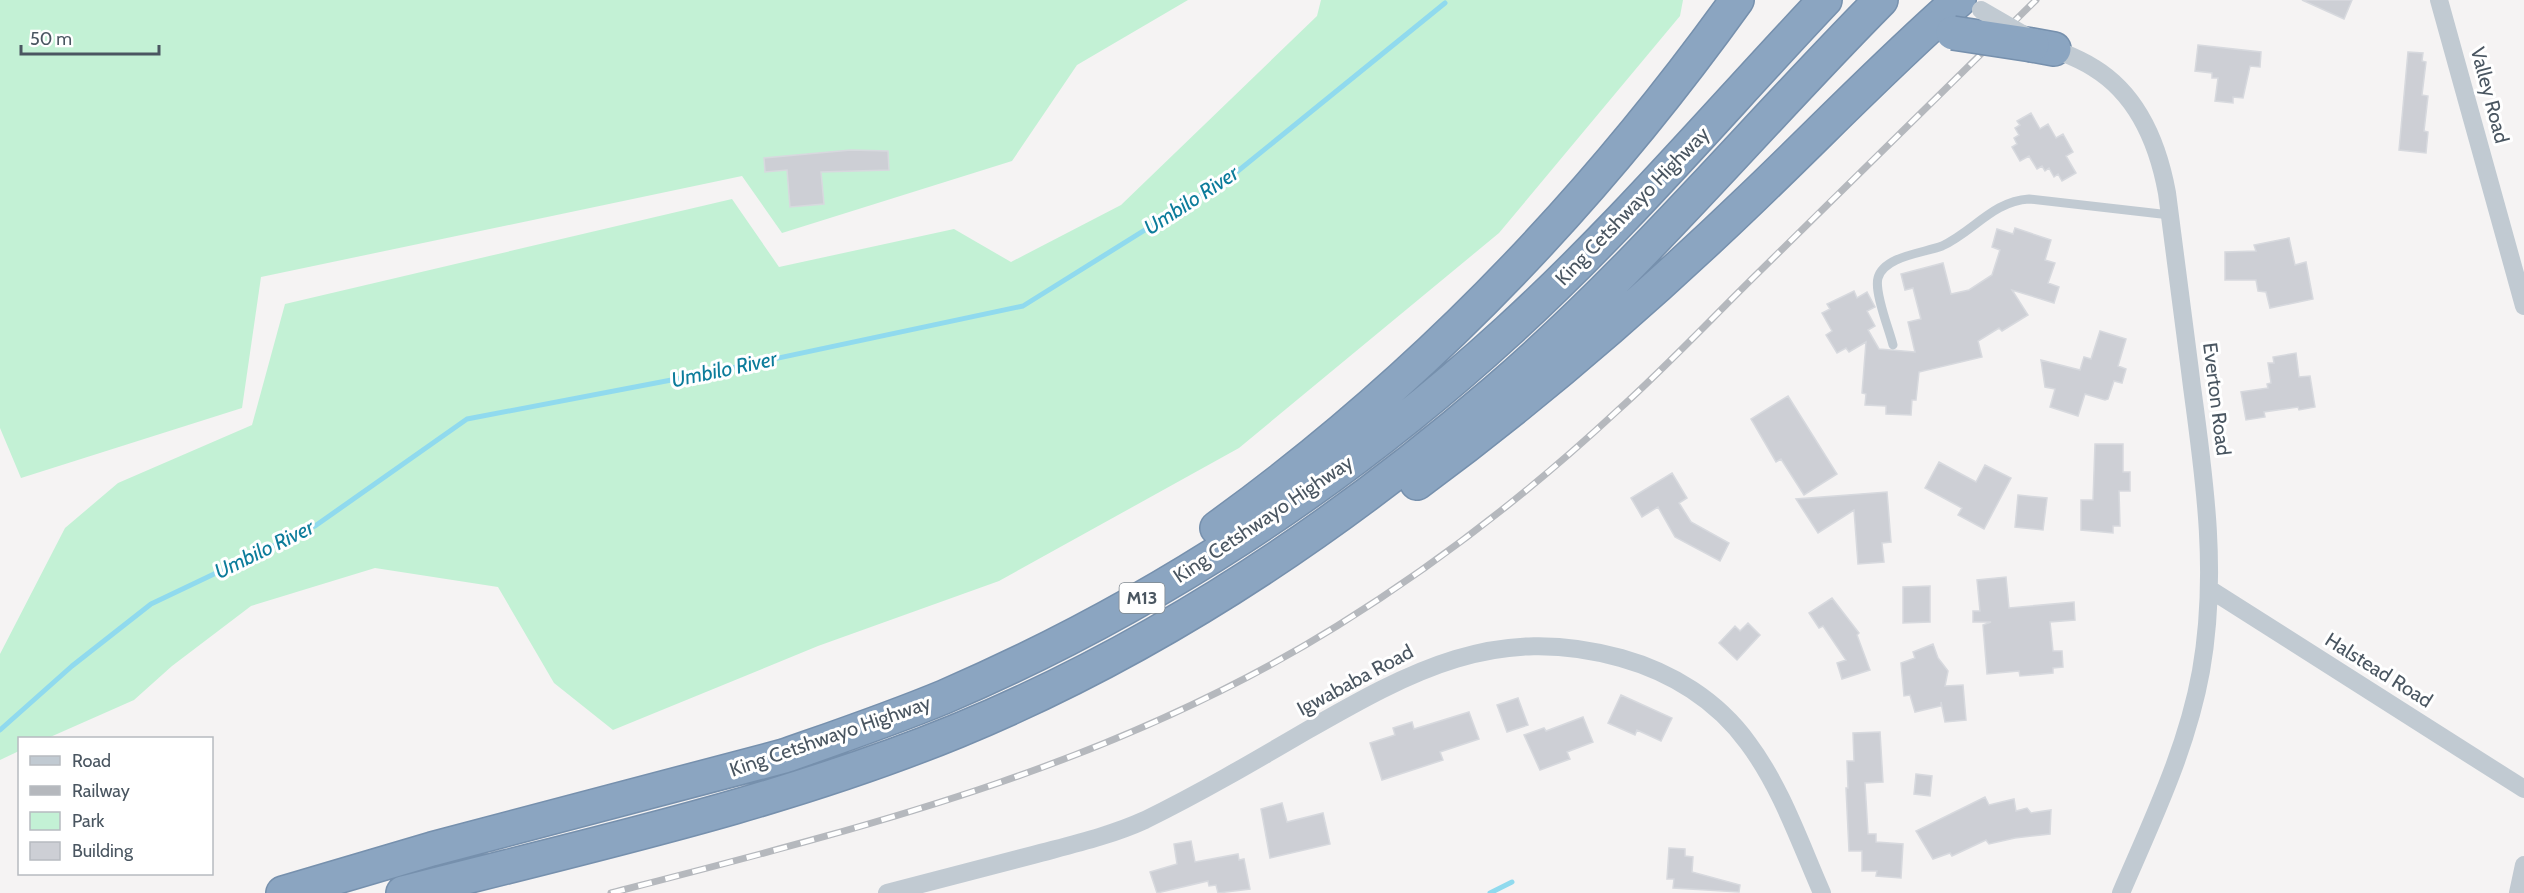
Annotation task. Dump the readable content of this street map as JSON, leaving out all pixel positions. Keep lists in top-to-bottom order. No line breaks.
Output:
{"streets":{"highway":["King Cetshwayo Highway","M13"],"street":["Valley Road","Everton Road","Halstead Road","Igwababa Road"]},"crossings":[["Everton Road","Halstead Road"]],"water":["Umbilo River"],"legend":["Road","Railway","Park","Building"],"scale_bar":"50 m"}
